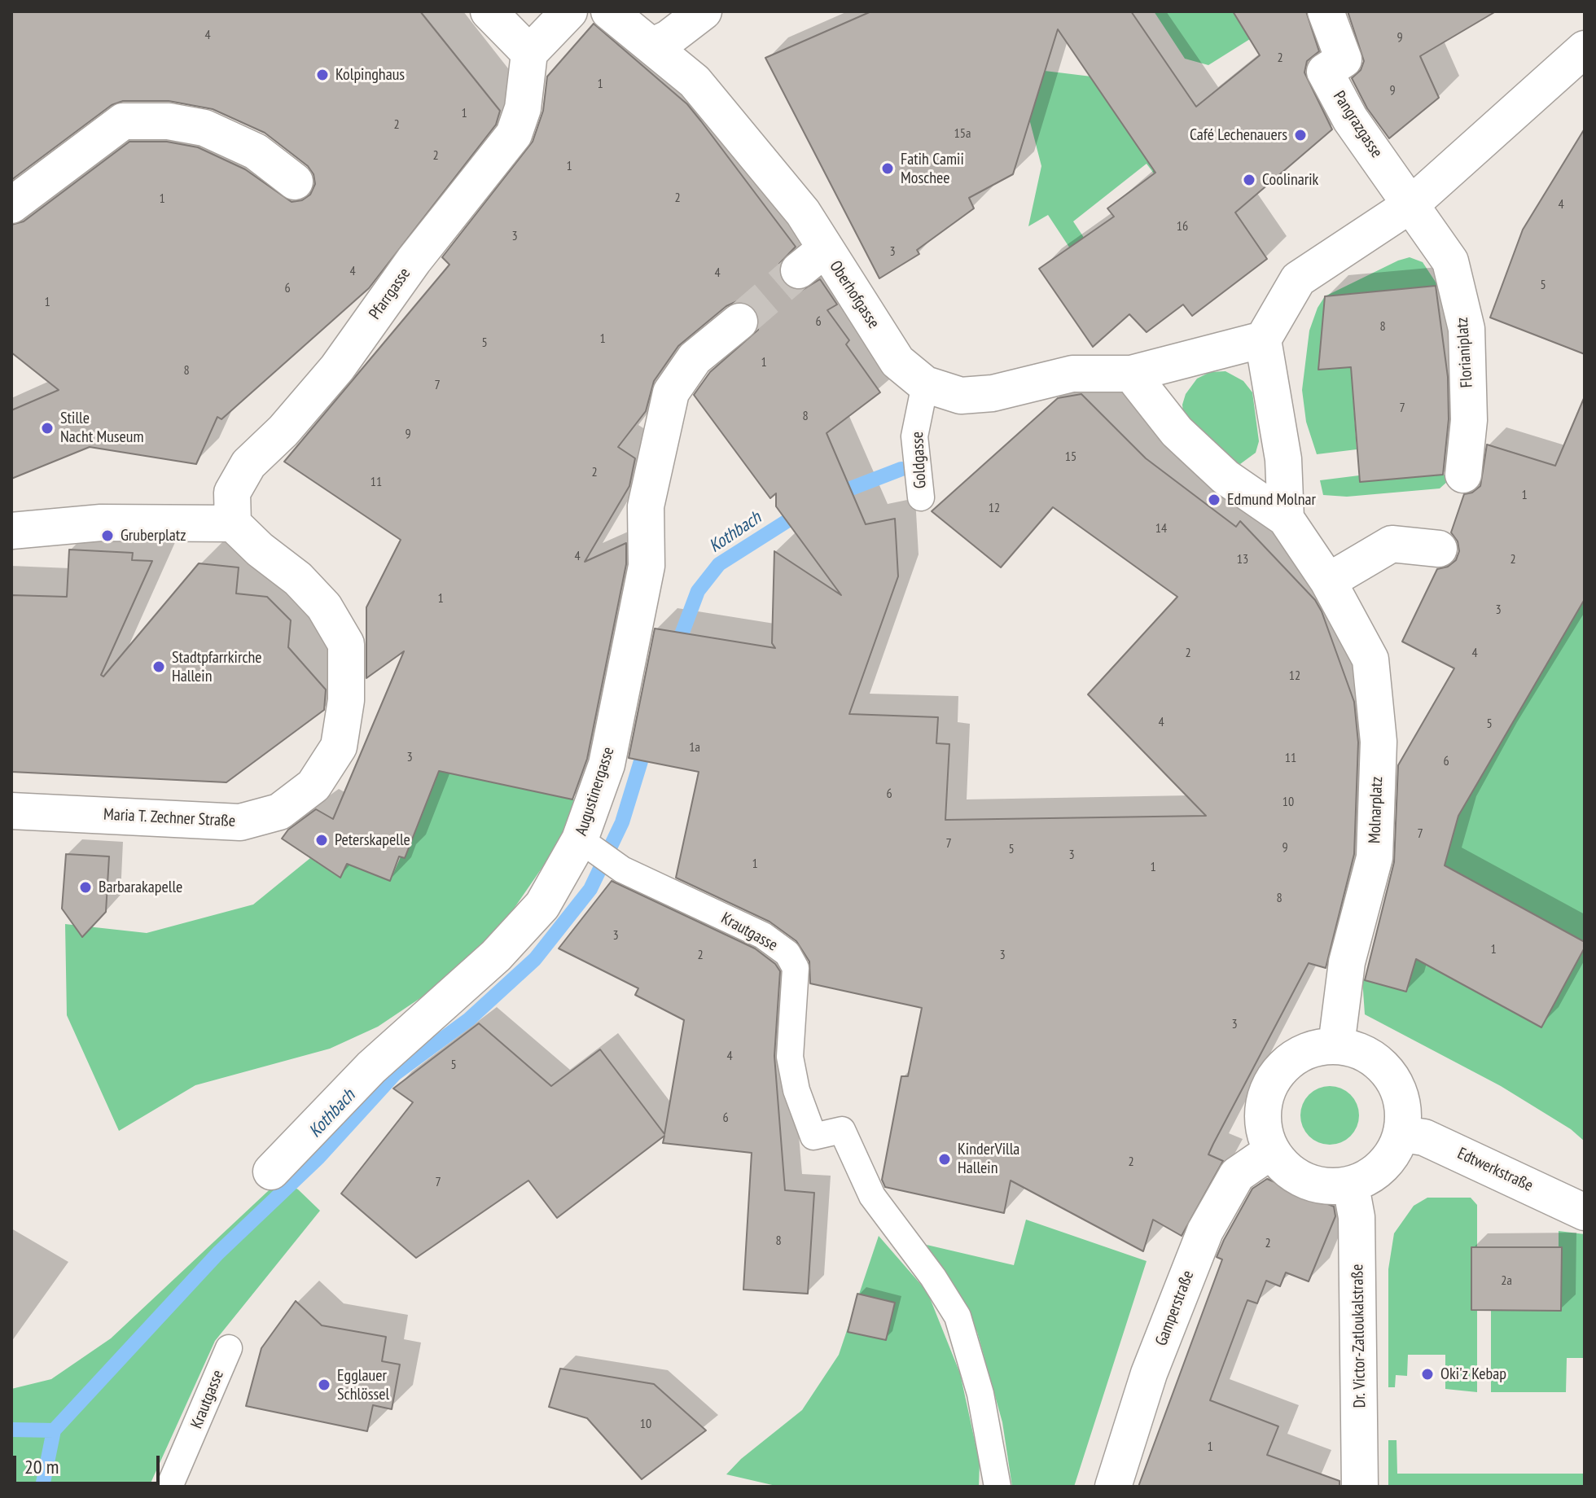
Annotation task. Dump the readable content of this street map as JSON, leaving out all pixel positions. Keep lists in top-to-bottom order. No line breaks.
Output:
{"streets":{"street":["Pangrazgasse","Pfarrgasse","Oberhofgasse","Florianiplatz","Augustinergasse","Molnarplatz","Maria T. Zechner Straße","Edtwerkstraße","Gamperstraße","Dr. Victor-Zatloukalstraße"],"lane":["Goldgasse","Krautgasse"]},"crossings":[["Pangrazgasse","Florianiplatz"],["Pfarrgasse","Maria T. Zechner Straße"],["Oberhofgasse","Goldgasse"],["Oberhofgasse","Molnarplatz"],["Augustinergasse","Krautgasse"],["Molnarplatz","Edtwerkstraße"],["Molnarplatz","Gamperstraße"],["Molnarplatz","Dr. Victor-Zatloukalstraße"],["Edtwerkstraße","Gamperstraße"],["Edtwerkstraße","Dr. Victor-Zatloukalstraße"],["Gamperstraße","Dr. Victor-Zatloukalstraße"]],"water":["Kothbach"],"places":["Kolpinghaus","Café Lechenauers","Fatih Camii Moschee","Coolinarik","Stille Nacht Museum","Edmund Molnar","Gruberplatz","Stadtpfarrkirche Hallein","Peterskapelle","Barbarakapelle","KinderVilla Hallein","Oki'z Kebap","Egglauer Schlössel"],"house_numbers":["4","9","2","1","9","1","2","15a","2","1","2","1","4","16","3","3","4","4","5","6","1","6","8","1","5","1","8","7","7","8","9","15","2","11","1","12","14","4","13","2","1","3","2","4","12","4","5","1a","3","11","6","6","10","7","7","9","5","3","1","1","8","3","1","2","3","3","4","5","6","2","7","8","2","2a","10","1"],"scale_bar":"20 m"}
